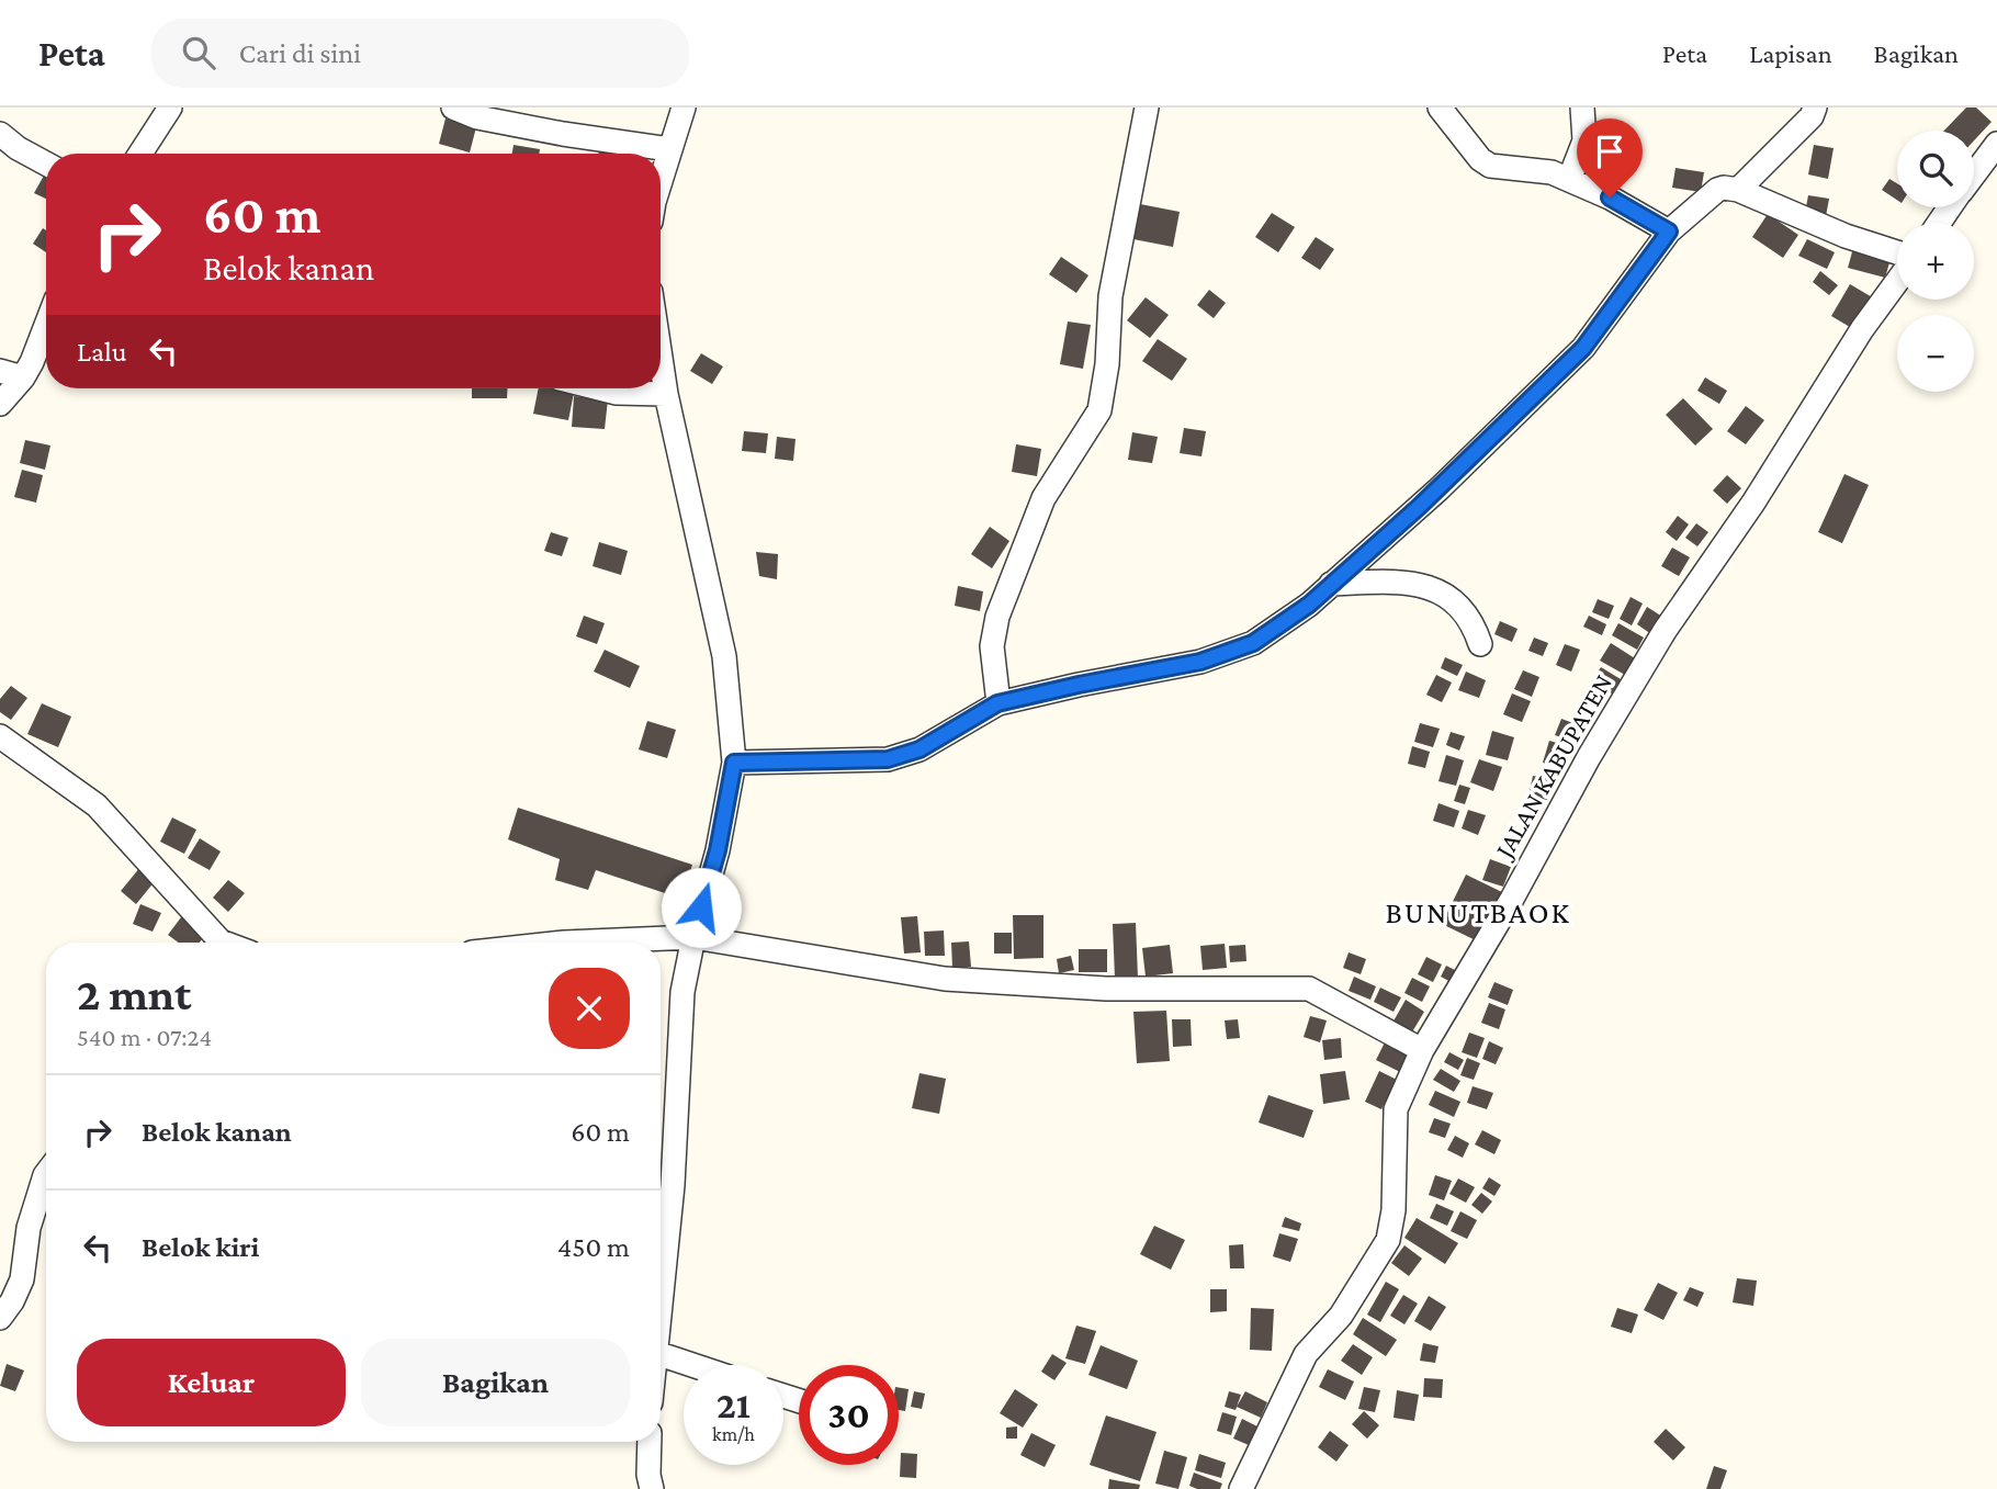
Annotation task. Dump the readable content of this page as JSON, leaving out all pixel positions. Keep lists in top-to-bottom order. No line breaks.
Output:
{"streets":{"street":["JALAN KABUPATEN"]},"districts":["BUNUTBAOK"],"page":{"header":"Peta","search":"Cari di sini","nav":["Peta","Lapisan","Bagikan"],"map_buttons":["+","−"],"turn":["60 m","Belok kanan"],"then":"Lalu","heading":["2 mnt","540 m · 07:24"],"list":[{"name":"Belok kanan","value":"60 m"},{"name":"Belok kiri","value":"450 m"}],"buttons":["Keluar","Bagikan"],"speed":"21 km/h","limit":"30"}}
